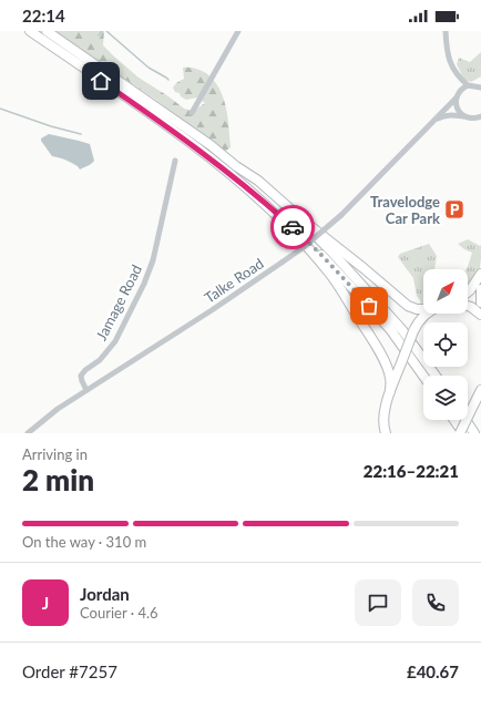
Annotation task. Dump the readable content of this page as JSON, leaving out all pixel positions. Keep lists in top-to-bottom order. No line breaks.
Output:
{"streets":{"street":["Talke Road","Jamage Road"]},"crossings":[["Talke Road","Jamage Road"]],"places":{"parking":["Travelodge Car Park"]},"north":"top right","page":{"status":"22:14","heading":["2 min","Arriving in","22:16–22:21"],"panel":["Jordan","Courier · 4.6","Order #7257","£40.67"],"bar":"On the way · 310 m","round":"J"}}
